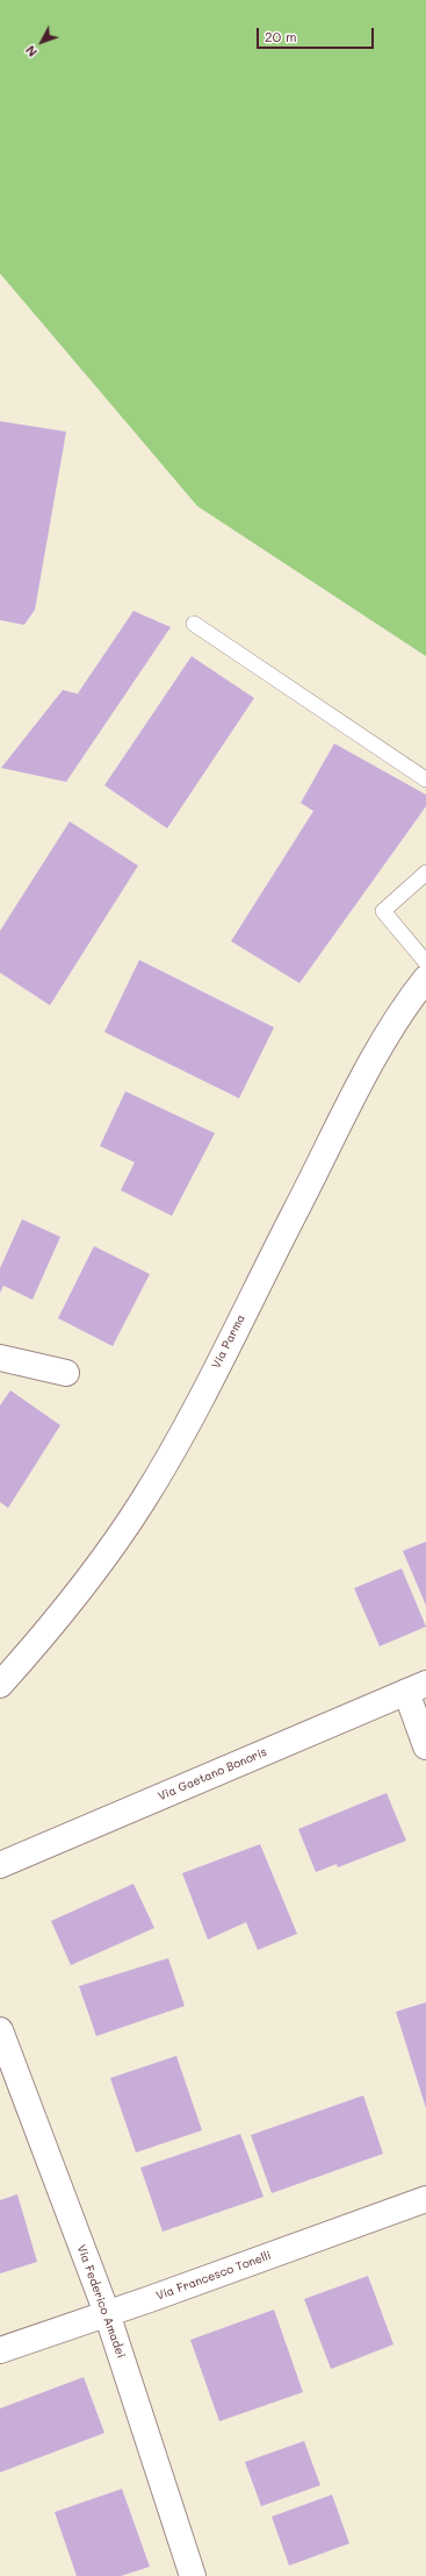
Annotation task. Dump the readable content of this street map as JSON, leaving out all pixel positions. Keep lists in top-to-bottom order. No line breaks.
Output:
{"streets":{"street":["Via Parma","Via Gaetano Bonoris","Via Francesco Tonelli","Via Federico Amadei"]},"crossings":[["Via Francesco Tonelli","Via Federico Amadei"]],"scale_bar":"20 m","north":"bottom left"}
